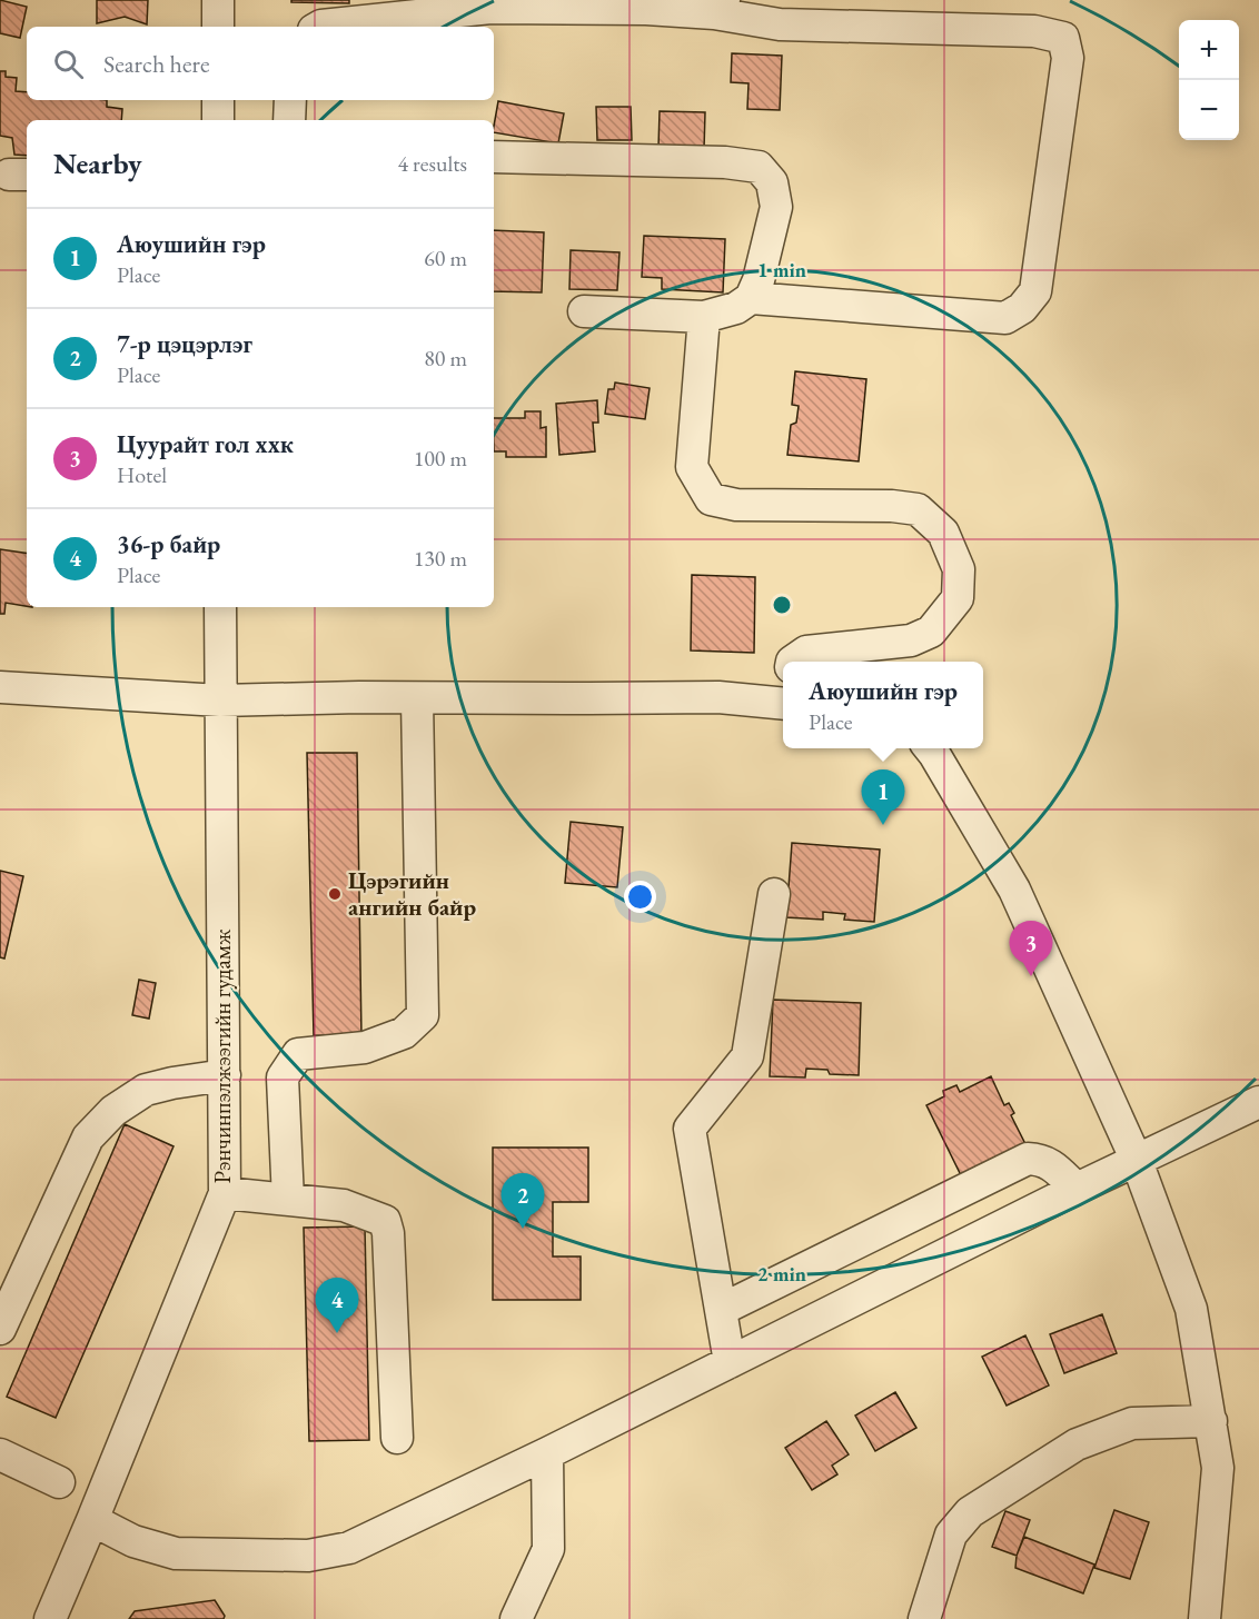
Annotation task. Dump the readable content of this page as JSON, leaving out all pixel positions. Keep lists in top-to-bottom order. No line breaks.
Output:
{"streets":{"street":["Рэнчинпэлжээгийн гудамж"]},"places":["Цэрэгийн ангийн байр"],"page":{"map_buttons":["+","−"],"search":"Search here","heading":["Nearby","4 results"],"list":[{"mark":"1","name":"Аюушийн гэр","note":"Place","value":"60 m"},{"mark":"2","name":"7-р цэцэрлэг","note":"Place","value":"80 m"},{"mark":"3","name":"Цуурайт гол ххк","note":"Hotel","value":"100 m"},{"mark":"4","name":"36-р байр","note":"Place","value":"130 m"}],"popup":["Аюушийн гэр","Place"],"pins":["1","3","2","4"]},"rings":["1 min","2 min"]}
